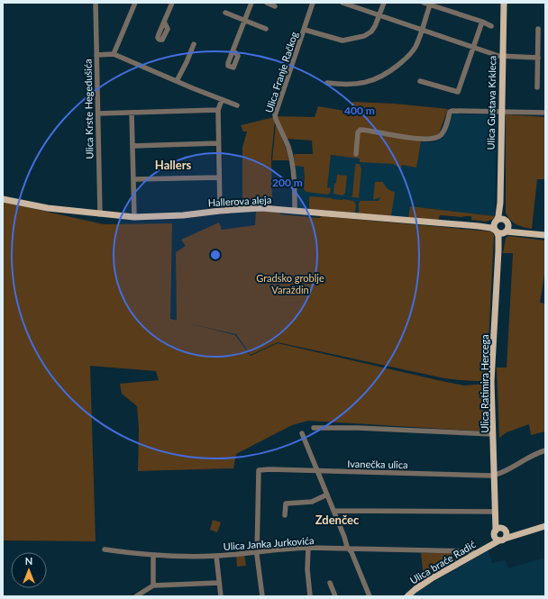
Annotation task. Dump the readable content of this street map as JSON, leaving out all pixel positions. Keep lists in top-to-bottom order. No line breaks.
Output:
{"streets":{"main road":["Ulica Gustava Krkleca","Hallerova aleja","Ulica Ratimira Hercega","Ulica braće Radić"],"street":["Ulica Franje Račkog","Ulica Krste Hegedušića","Ivanečka ulica","Ulica Janka Jurkovića"]},"crossings":[["Ulica Franje Račkog","Hallerova aleja"],["Ulica Gustava Krkleca","Hallerova aleja"],["Ulica Gustava Krkleca","Ulica Ratimira Hercega"],["Ulica Krste Hegedušića","Hallerova aleja"],["Hallerova aleja","Ulica Ratimira Hercega"],["Ulica Ratimira Hercega","Ivanečka ulica"],["Ulica Ratimira Hercega","Ulica braće Radić"],["Ivanečka ulica","Ulica Janka Jurkovića"],["Ulica Janka Jurkovića","Ulica braće Radić"]],"districts":["Hallers","Zdenčec"],"parks":["Gradsko groblje Varaždin"],"north":"top","rings":["400 m","200 m"]}
